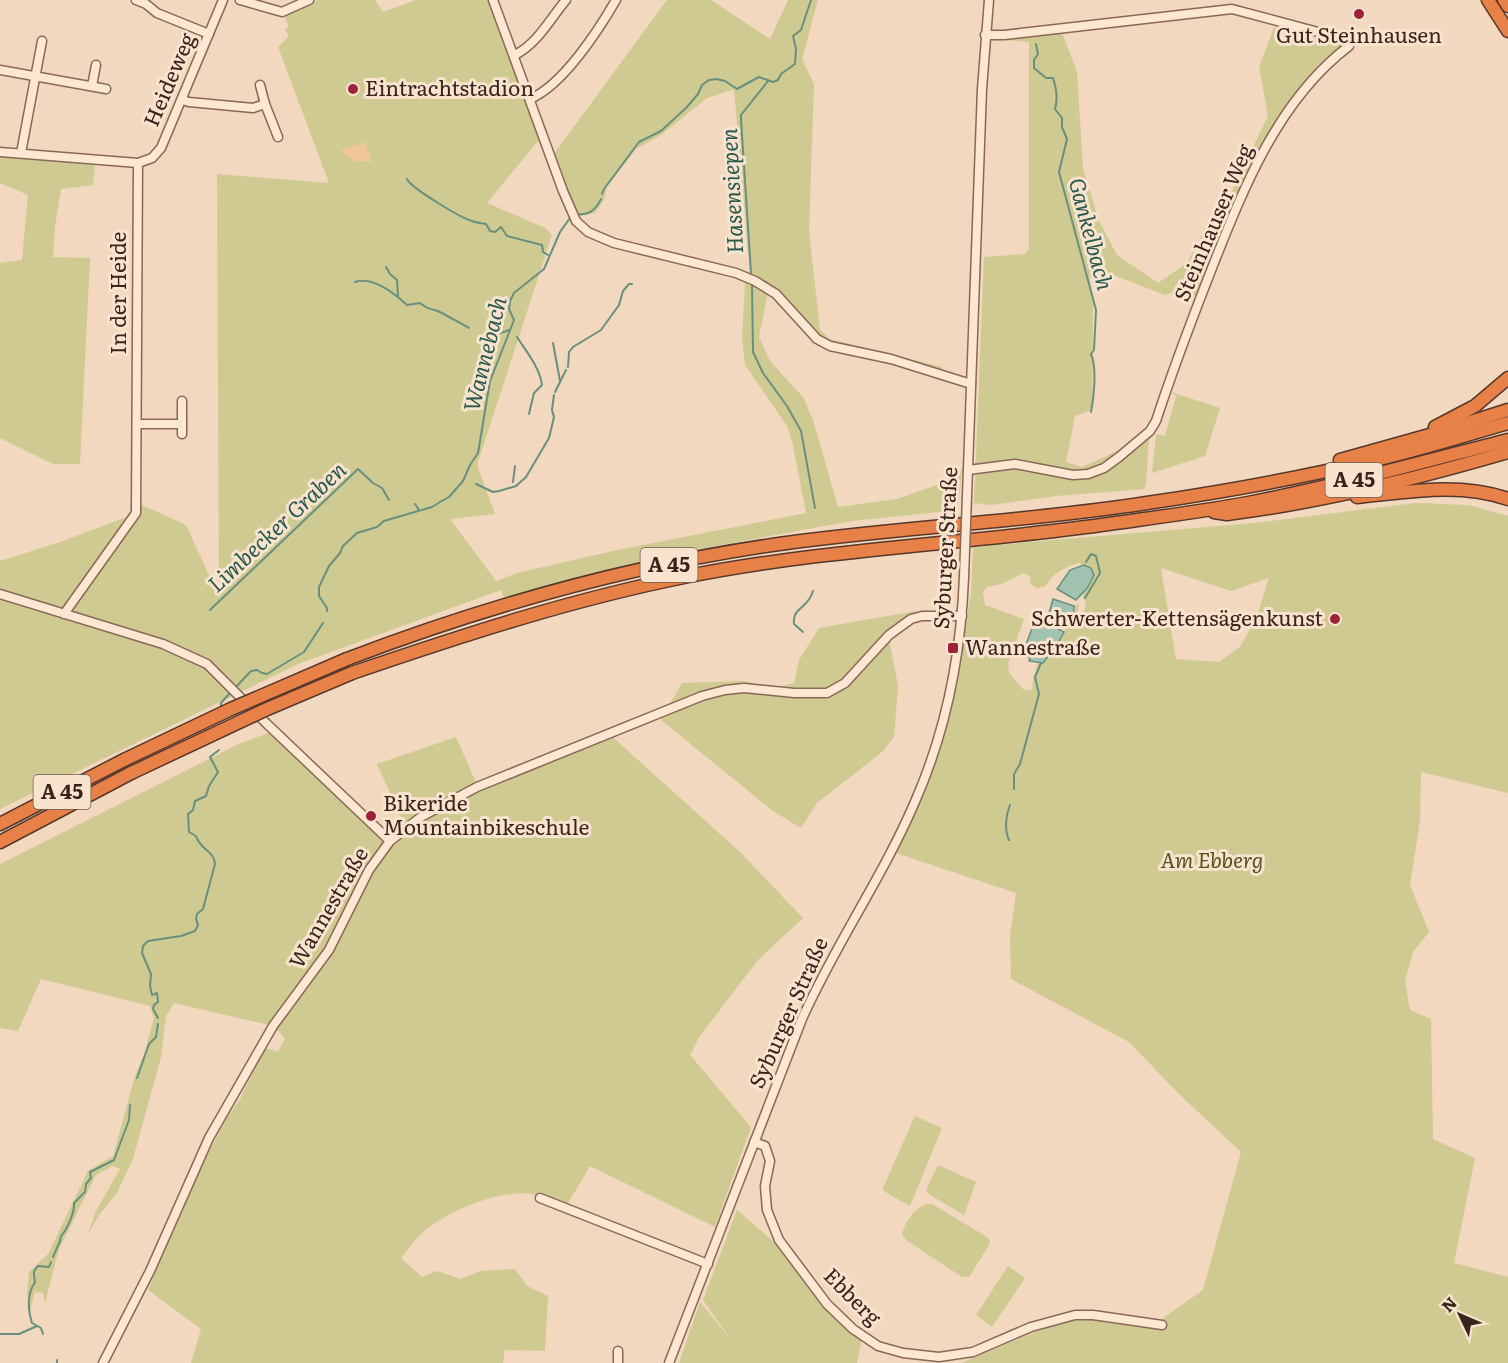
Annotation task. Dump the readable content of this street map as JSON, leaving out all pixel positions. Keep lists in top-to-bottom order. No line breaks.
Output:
{"streets":{"highway":["A 45"],"street":["Heideweg","Steinhauser Weg","In der Heide","Syburger Straße","Wannestraße","Ebberg"]},"crossings":[["Heideweg","In der Heide"],["Steinhauser Weg","Syburger Straße"],["Syburger Straße","Wannestraße"],["Syburger Straße","Ebberg"]],"water":["Hasensiepen","Gankelbach","Wannebach","Limbecker Graben"],"parks":["Am Ebberg"],"places":{"other":["Gut Steinhausen","Eintrachtstadion","Schwerter-Kettensägenkunst","Bikeride Mountainbikeschule"],"transit":["Wannestraße"]},"north":"top left"}
